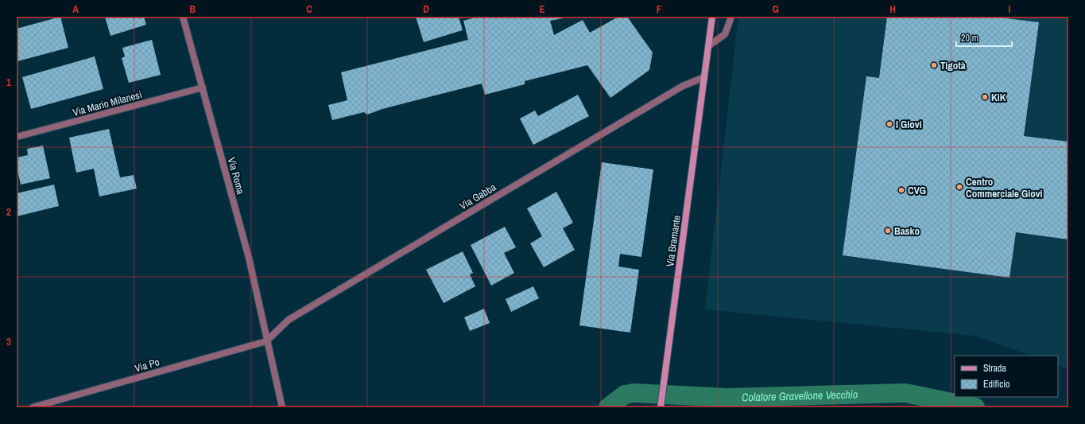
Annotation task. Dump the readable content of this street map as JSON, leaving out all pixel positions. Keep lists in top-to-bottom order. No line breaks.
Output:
{"streets":{"main road":["Via Bramante"],"street":["Via Mario Milanesi","Via Roma","Via Gabba","Via Po"]},"crossings":[["Via Mario Milanesi","Via Roma"],["Via Roma","Via Gabba"],["Via Roma","Via Po"],["Via Gabba","Via Bramante"],["Via Gabba","Via Po"]],"water":["Colatore Gravellone Vecchio"],"places":["Tigotà","KiK","I Giovi","Centro Commerciale Giovi","CVG","Basko"],"legend":["Strada","Edificio"],"scale_bar":"20 m","grid":{"columns":["A","B","C","D","E","F","G","H","I"],"rows":["1","2","3"]}}
